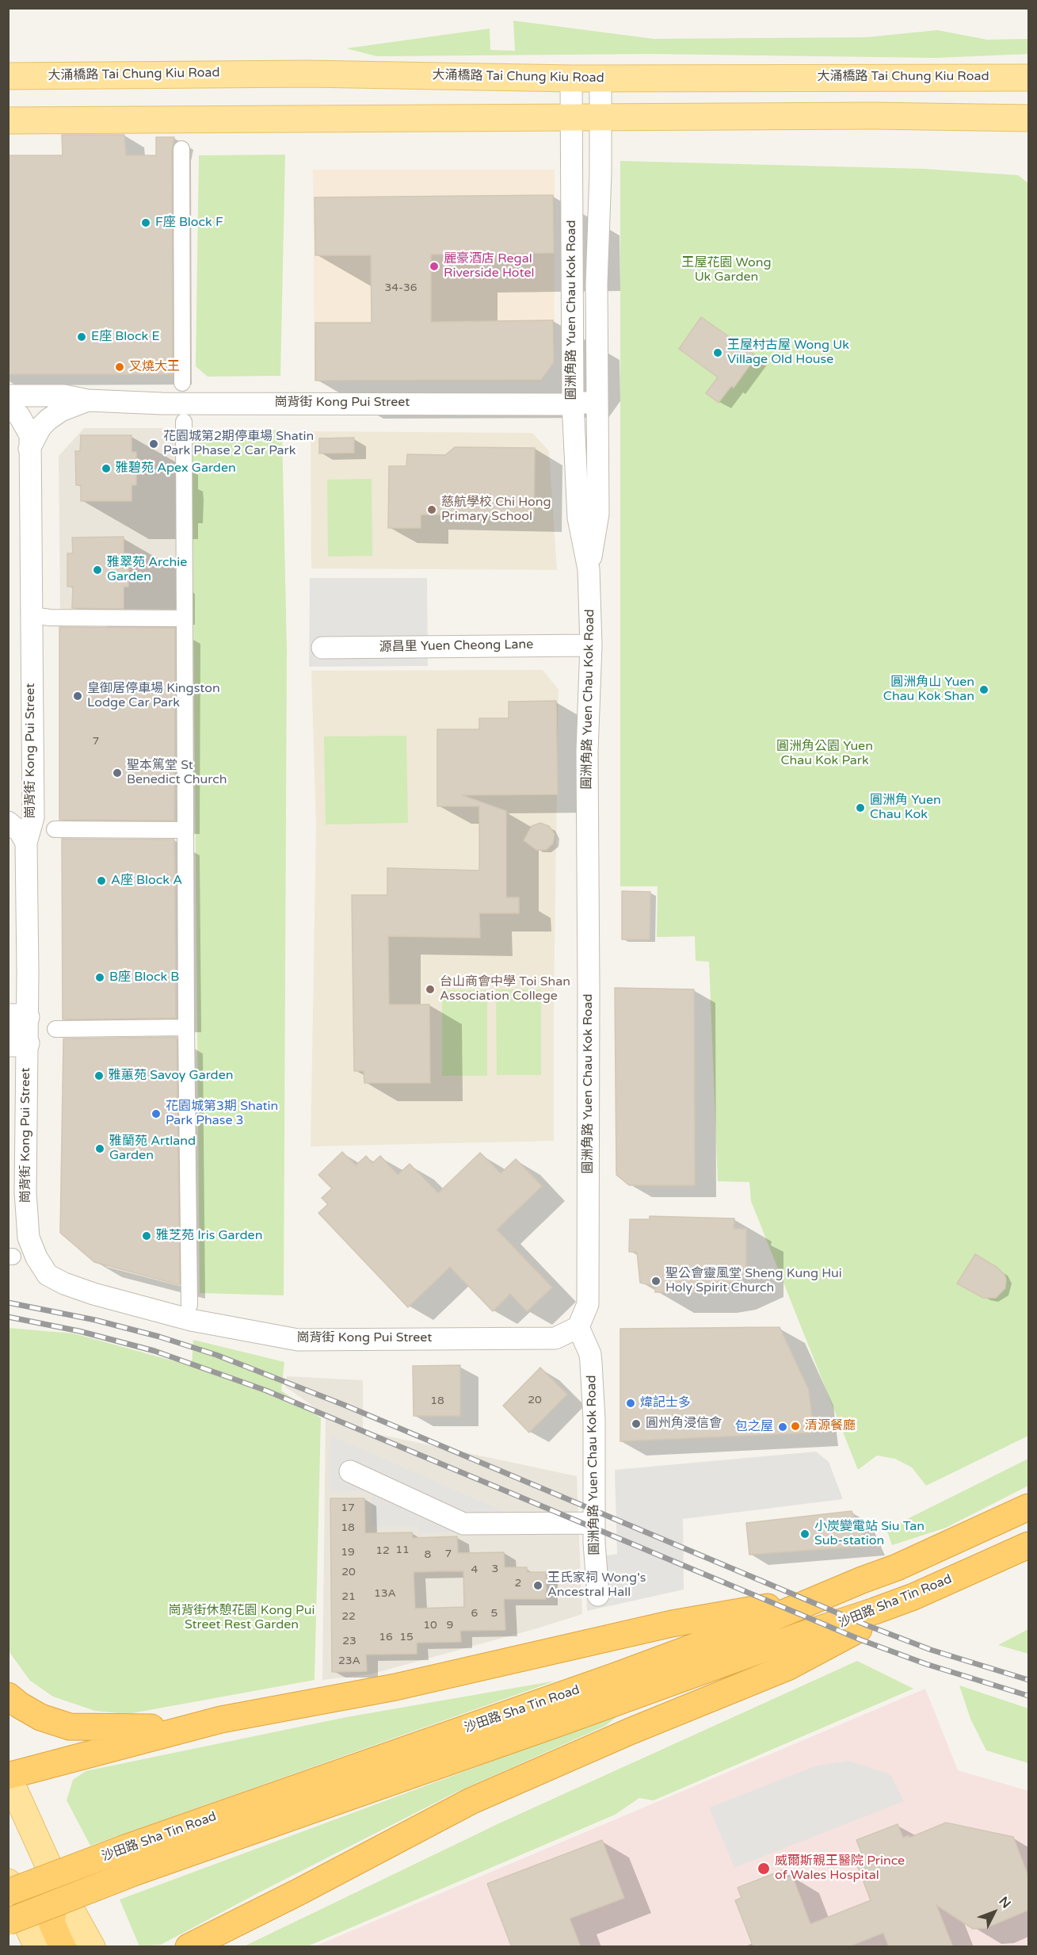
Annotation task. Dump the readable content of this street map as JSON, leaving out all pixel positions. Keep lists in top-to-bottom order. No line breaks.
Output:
{"streets":{"highway":["沙田路 Sha Tin Road"],"main road":["大涌橋路 Tai Chung Kiu Road"],"street":["圓洲角路 Yuen Chau Kok Road","崗背街 Kong Pui Street","源昌里 Yuen Cheong Lane"]},"crossings":[["大涌橋路 Tai Chung Kiu Road","圓洲角路 Yuen Chau Kok Road"],["圓洲角路 Yuen Chau Kok Road","崗背街 Kong Pui Street"],["圓洲角路 Yuen Chau Kok Road","源昌里 Yuen Cheong Lane"]],"parks":["王屋花園 Wong Uk Garden","圓洲角公園 Yuen Chau Kok Park","崗背街休憩花園 Kong Pui Street Rest Garden"],"places":["F座 Block F","麗豪酒店 Regal Riverside Hotel","E座 Block E","王屋村古屋 Wong Uk Village Old House","叉燒大王","花園城第2期停車場 Shatin Park Phase 2 Car Park","雅碧苑 Apex Garden","慈航學校 Chi Hong Primary School","雅翠苑 Archie Garden","圓洲角山 Yuen Chau Kok Shan","皇御居停車場 Kingston Lodge Car Park","聖本篤堂 St Benedict Church","圓洲角 Yuen Chau Kok","A座 Block A","B座 Block B","台山商會中學 Toi Shan Association College","雅蕙苑 Savoy Garden","花園城第3期 Shatin Park Phase 3","雅蘭苑 Artland Garden","雅芝苑 Iris Garden","聖公會靈風堂 Sheng Kung Hui Holy Spirit Church","煒記士多","圓州角浸信會","清源餐廳","包之屋","小炭變電站 Siu Tan Sub-station","王氏家祠 Wong's Ancestral Hall","威爾斯親王醫院 Prince of Wales Hospital"],"house_numbers":["34-36","7","20","18","17","18","11","12","19","7","8","3","4","20","2","13A","21","6","5","22","10","9","16","15","23","23A"],"north":"top right"}
